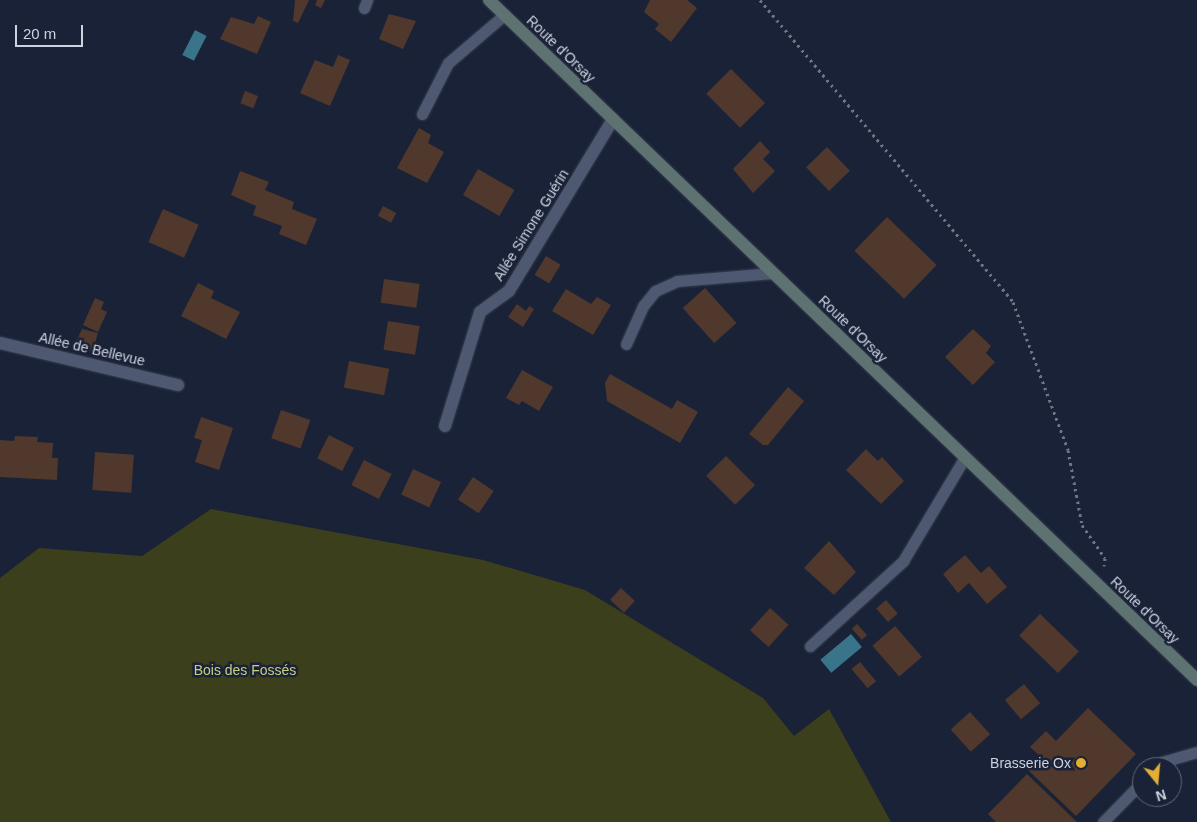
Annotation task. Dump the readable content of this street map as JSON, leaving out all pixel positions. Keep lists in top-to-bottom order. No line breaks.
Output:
{"streets":{"main road":["Route d'Orsay"],"street":["Allée Simone Guérin","Allée de Bellevue"]},"crossings":[["Route d'Orsay","Allée Simone Guérin"]],"parks":["Bois des Fossés"],"places":["Brasserie Ox"],"scale_bar":"20 m","north":"bottom"}
